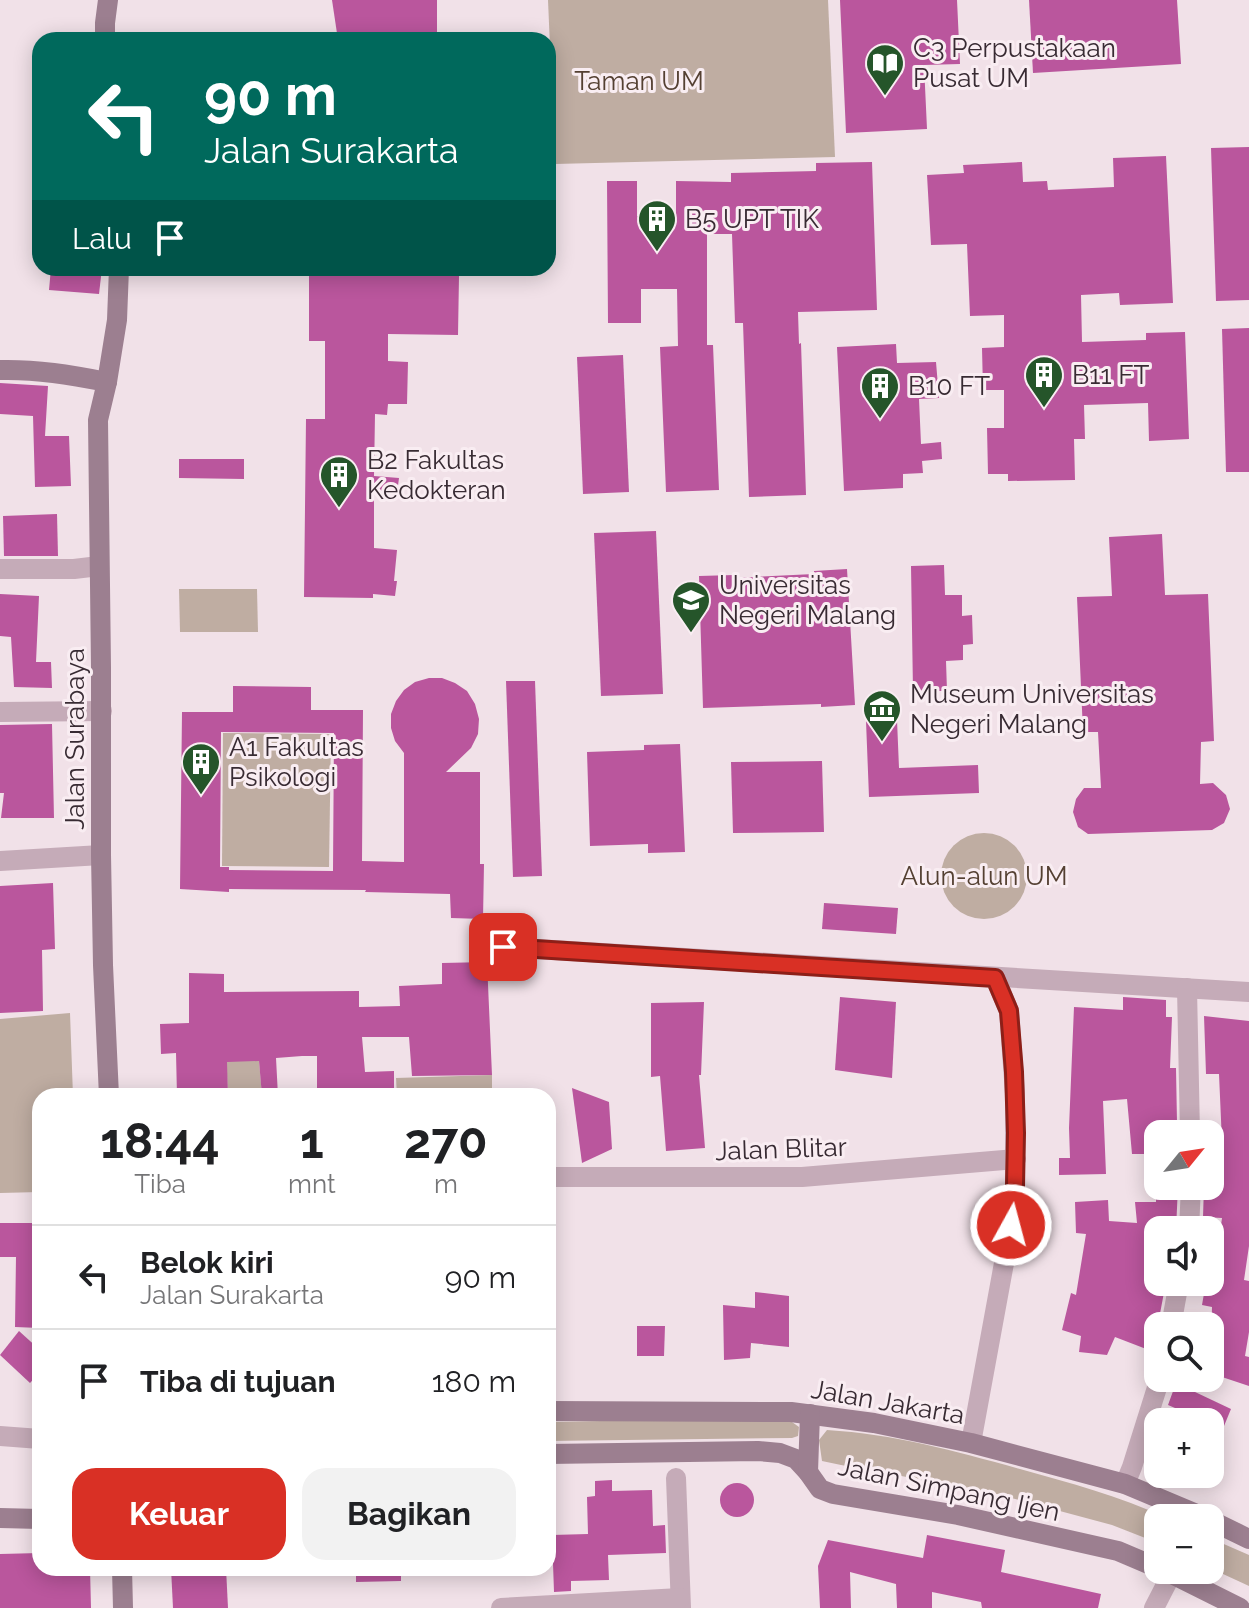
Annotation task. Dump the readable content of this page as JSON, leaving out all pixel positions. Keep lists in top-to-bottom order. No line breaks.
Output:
{"streets":{"main road":["Jalan Surabaya","Jalan Jakarta","Jalan Simpang Ijen"],"street":["Jalan Blitar"]},"parks":["Taman UM","Alun-alun UM"],"places":{"library":["C3 Perpustakaan Pusat UM"],"building":["B5 UPT TIK","B11 FT","B10 FT","B2 Fakultas Kedokteran","A1 Fakultas Psikologi"],"school or university":["Universitas Negeri Malang"],"museum":["Museum Universitas Negeri Malang"]},"north":"top right","page":{"turn":["90 m","Jalan Surakarta"],"then":"Lalu","eta":["18:44","Tiba","1","mnt","270","m"],"map_buttons":["+","−"],"list":[{"name":"Belok kiri","note":"Jalan Surakarta","value":"90 m"},{"name":"Tiba di tujuan","value":"180 m"}],"buttons":["Keluar","Bagikan"]}}
